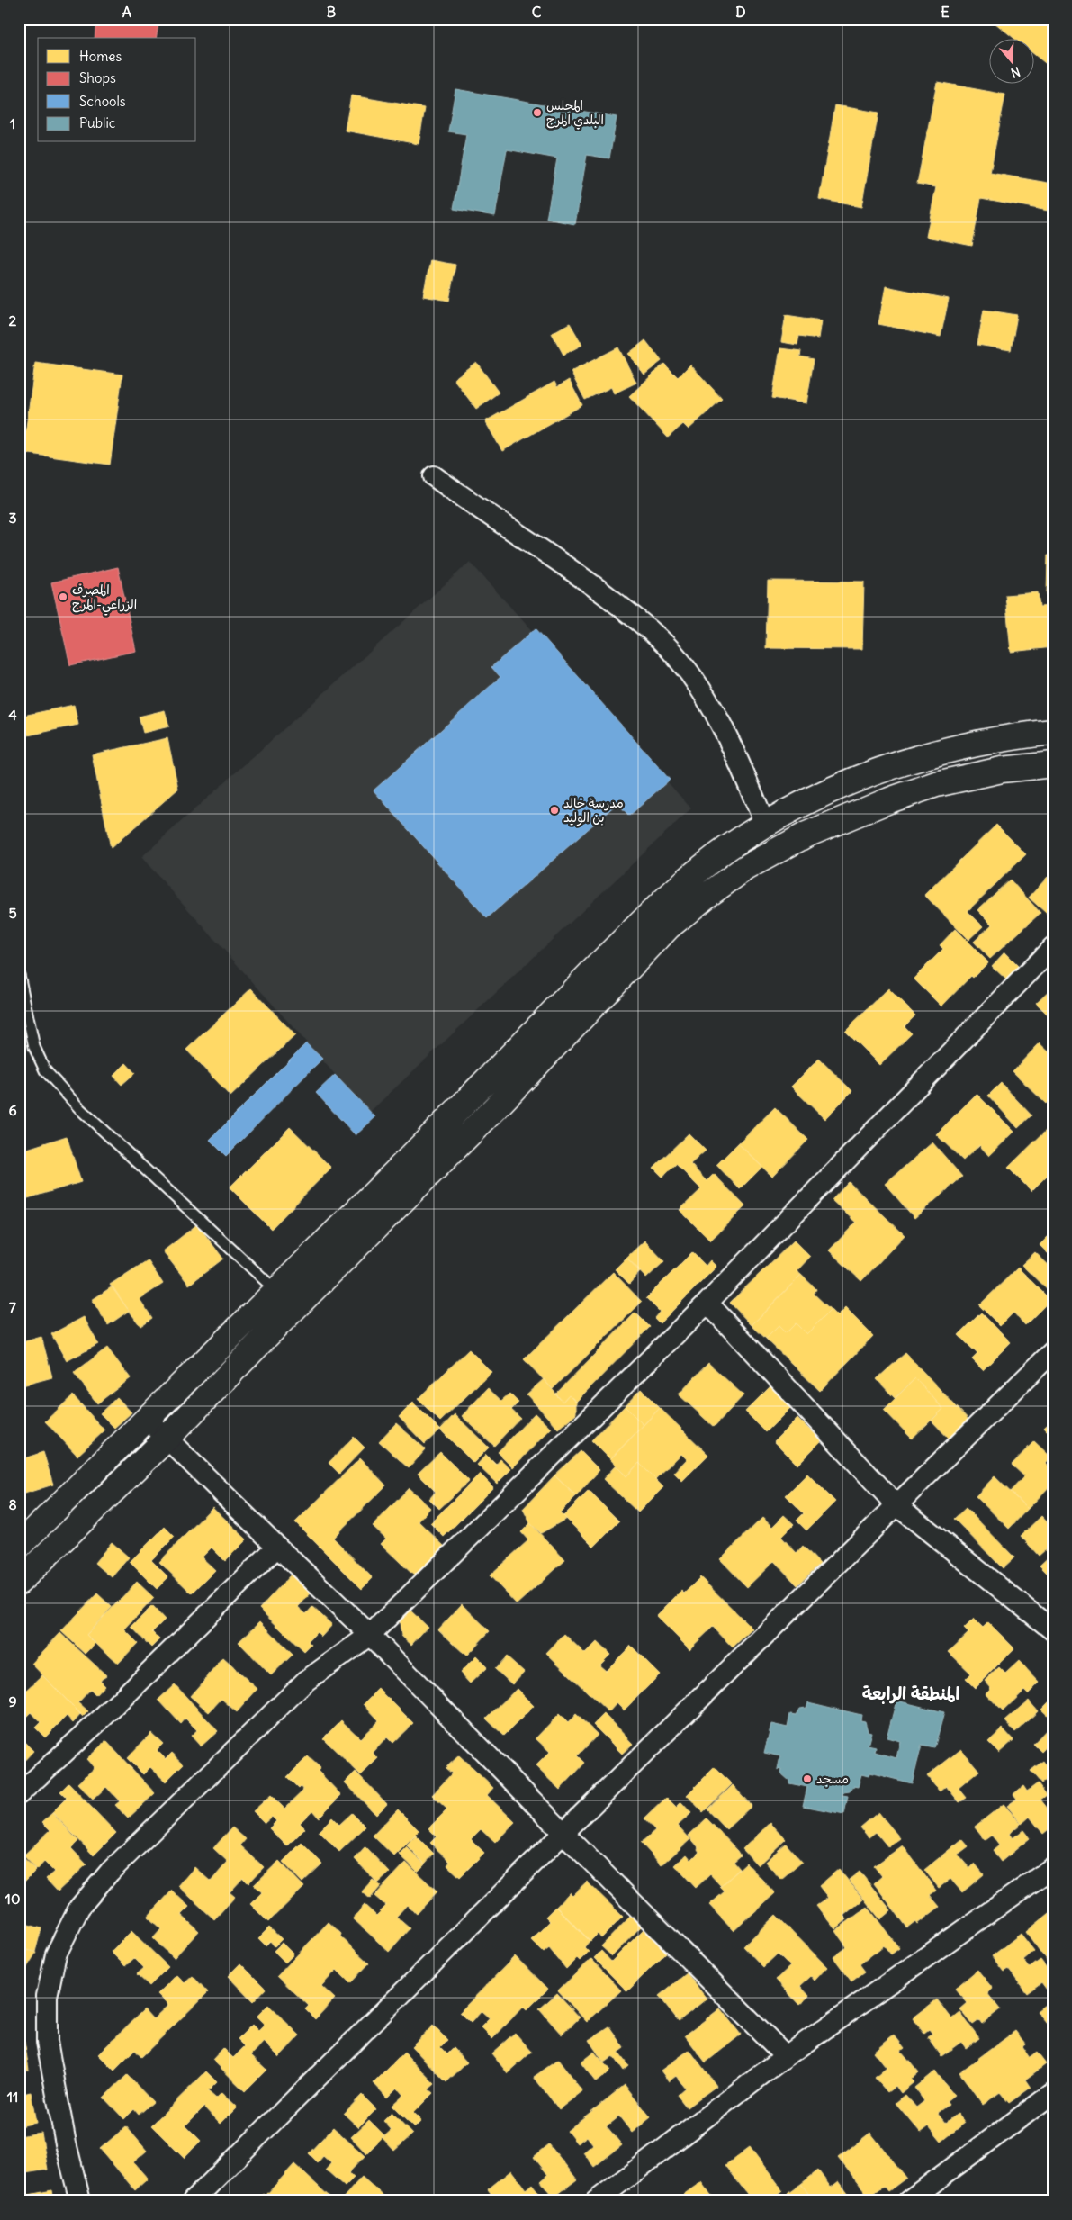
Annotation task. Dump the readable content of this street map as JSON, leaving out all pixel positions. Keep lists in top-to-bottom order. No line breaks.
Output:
{"districts":["المنطقة الرابعة"],"places":["المجلس البلدي المرج","المصرف الزراعي-المرج","مدرسة خالد بن الوليد","مسجد"],"legend":["Homes","Shops","Schools","Public"],"north":"bottom","grid":{"columns":["A","B","C","D","E"],"rows":["1","2","3","4","5","6","7","8","9","10","11"]}}
